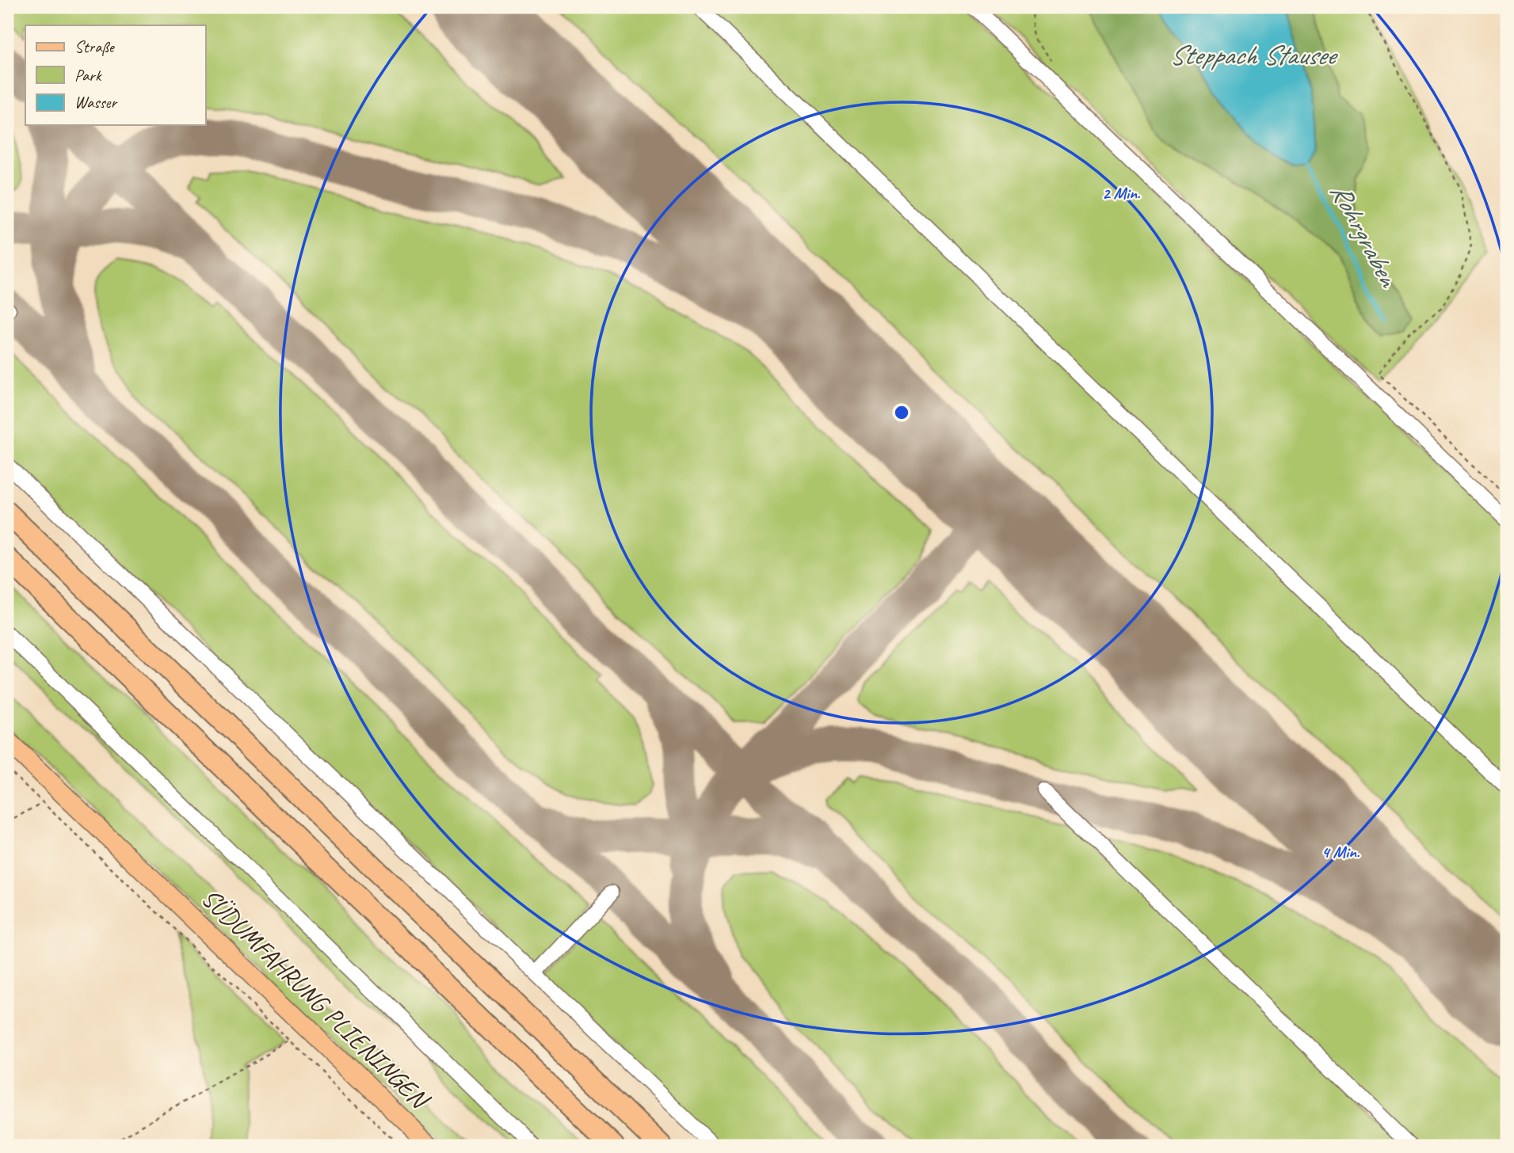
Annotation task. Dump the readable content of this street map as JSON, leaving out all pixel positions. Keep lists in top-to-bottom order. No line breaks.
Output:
{"streets":{"main road":["SÜDUMFAHRUNG PLIENINGEN"]},"water":["Steppach Stausee","Rohrgraben"],"legend":["Straße","Park","Wasser"],"rings":["2 Min.","4 Min."]}
